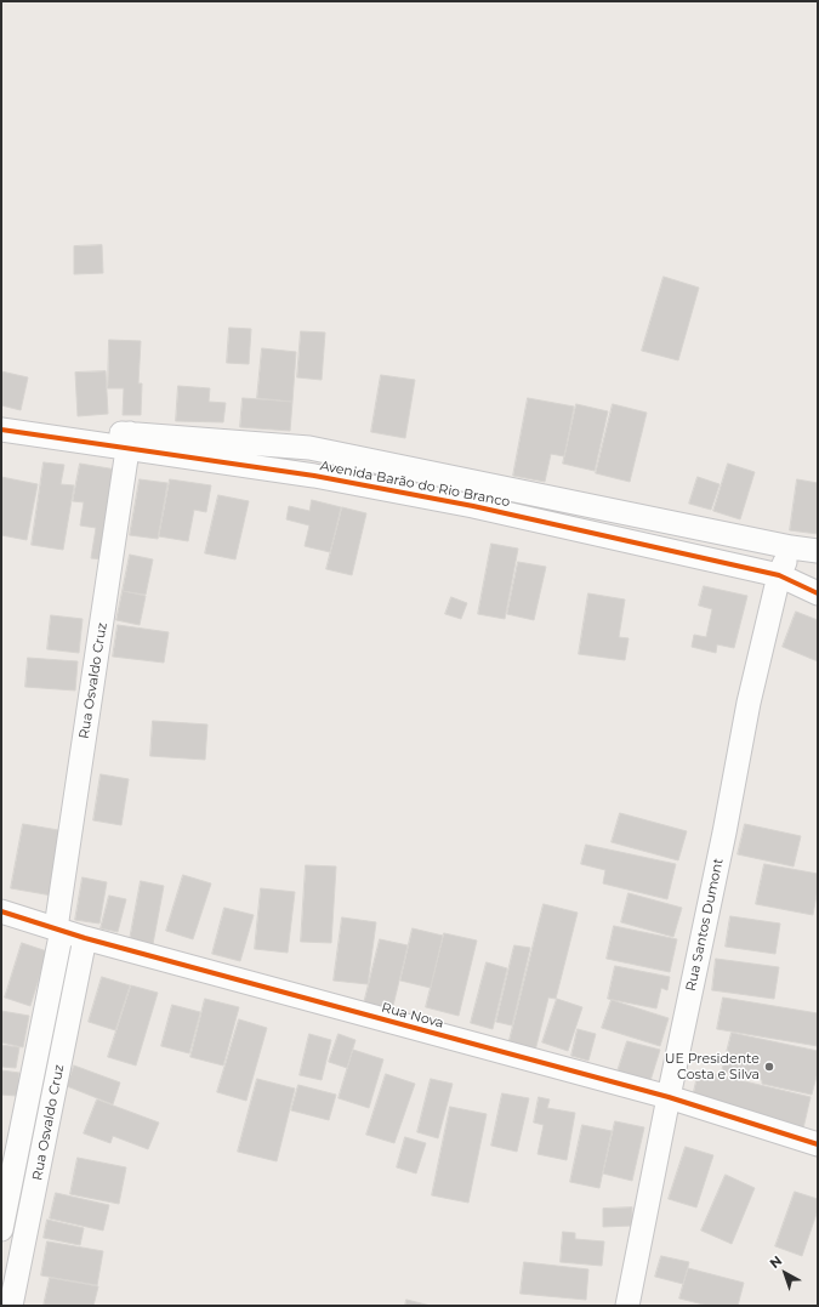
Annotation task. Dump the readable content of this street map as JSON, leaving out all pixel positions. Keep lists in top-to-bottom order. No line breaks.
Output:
{"streets":{"street":["Avenida Barão do Rio Branco","Rua Osvaldo Cruz","Rua Santos Dumont","Rua Nova"]},"crossings":[["Avenida Barão do Rio Branco","Rua Osvaldo Cruz"],["Avenida Barão do Rio Branco","Rua Santos Dumont"],["Rua Osvaldo Cruz","Rua Nova"],["Rua Santos Dumont","Rua Nova"]],"places":["UE Presidente Costa e Silva"],"north":"top left"}
